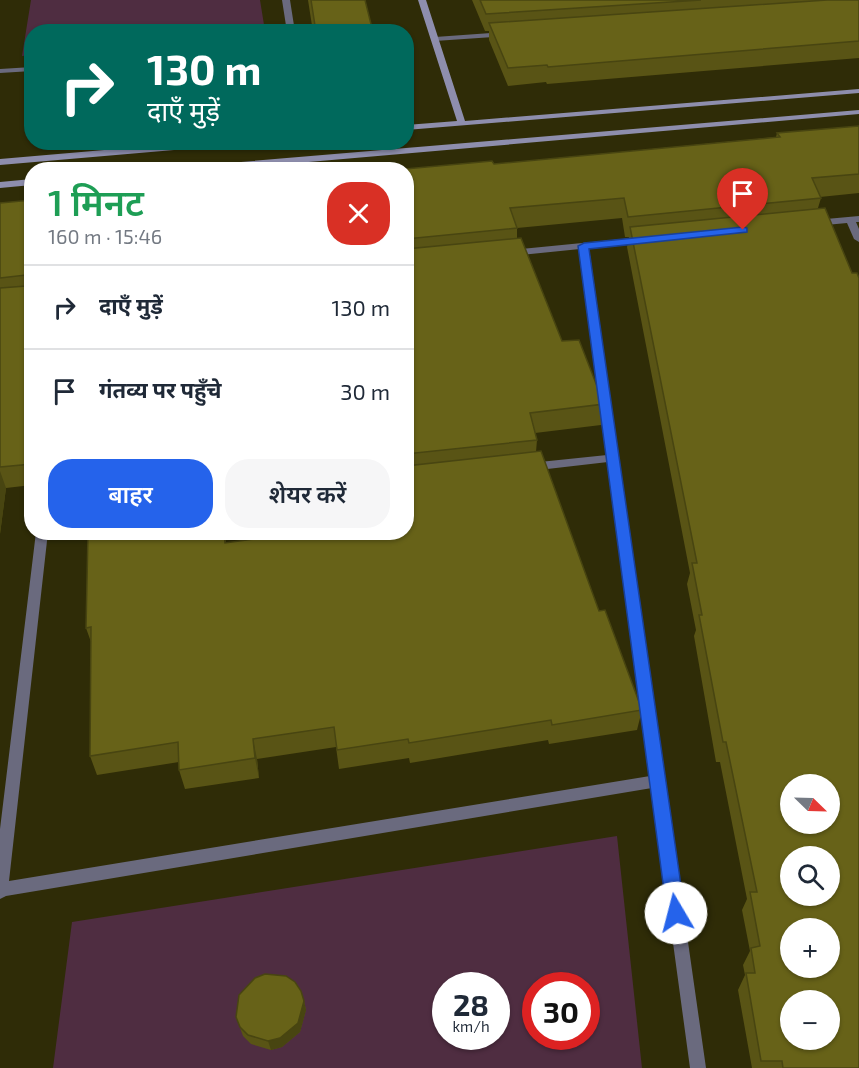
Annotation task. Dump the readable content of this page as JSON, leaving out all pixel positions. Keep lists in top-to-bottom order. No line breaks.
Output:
{"north":"bottom right","page":{"turn":["130 m","दाएँ मुड़ें"],"heading":["1 मिनट","160 m · 15:46"],"list":[{"name":"दाएँ मुड़ें","value":"130 m"},{"name":"गंतव्य पर पहुँचे","value":"30 m"}],"buttons":["बाहर","शेयर करें"],"map_buttons":["+","−"],"speed":"28 km/h","limit":"30"}}
